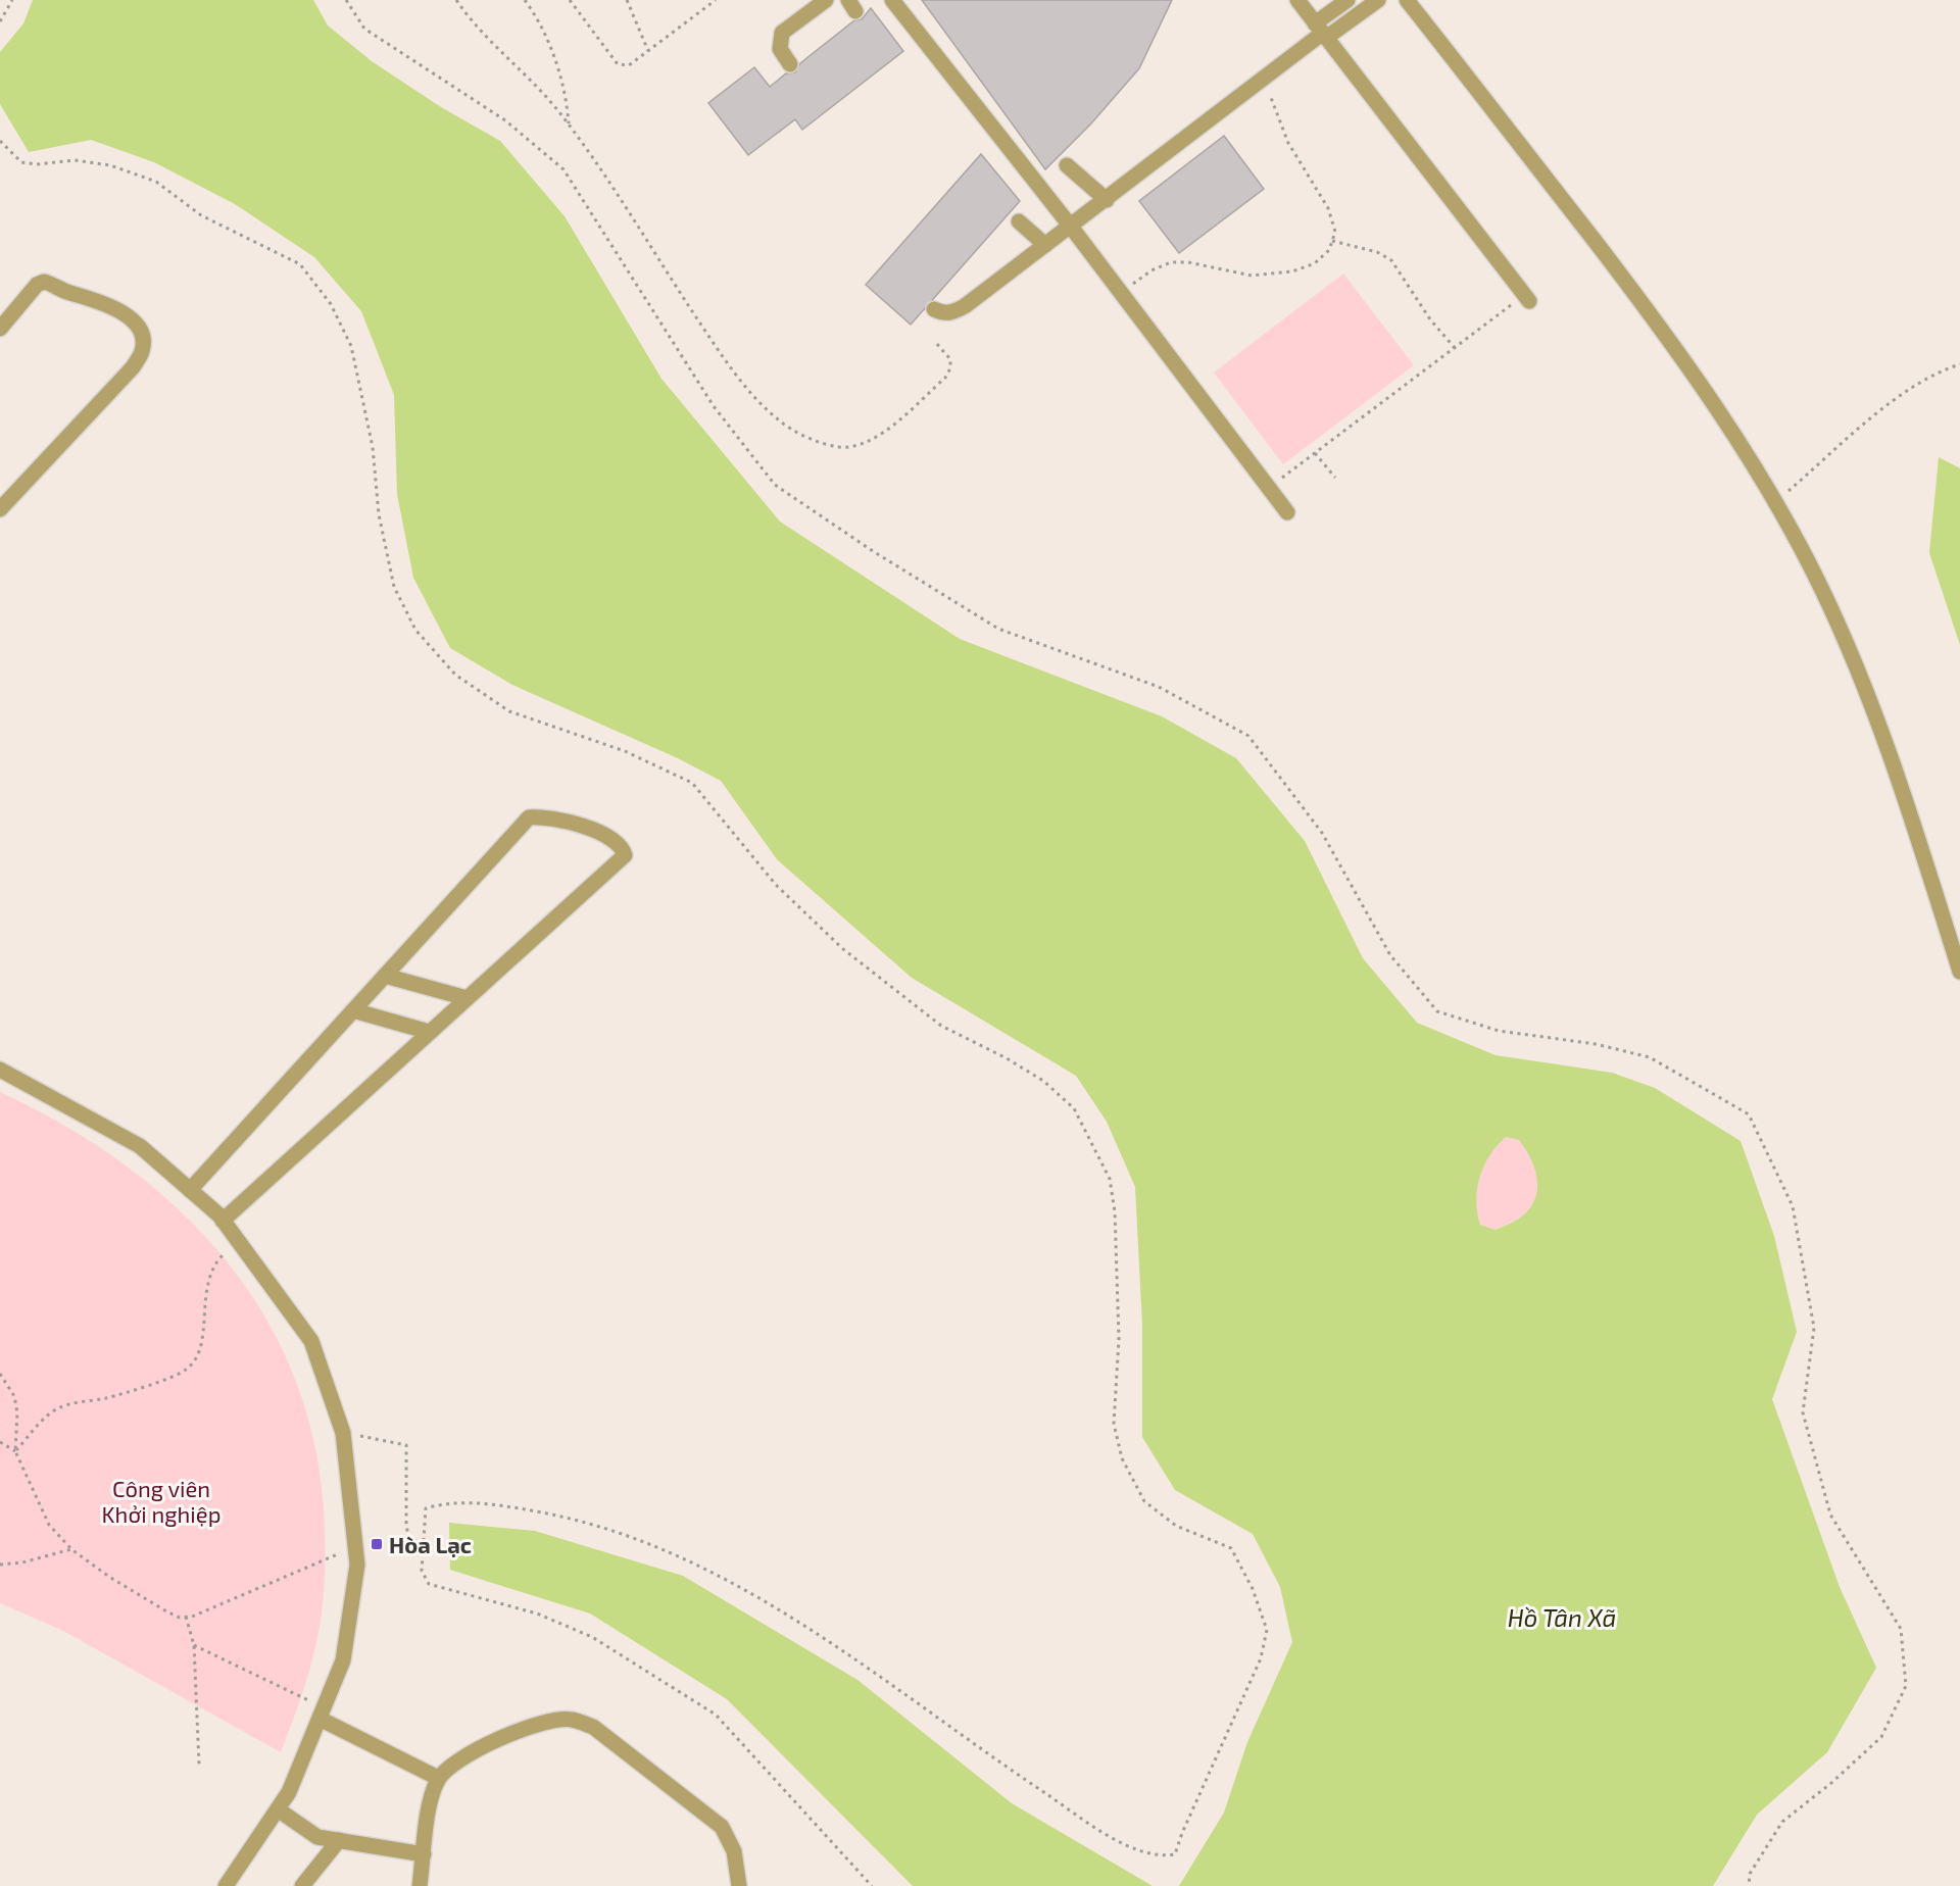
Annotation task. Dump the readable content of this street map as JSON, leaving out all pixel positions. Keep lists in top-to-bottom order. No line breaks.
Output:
{"water":["Hồ Tân Xã"],"parks":["Công viên Khởi nghiệp"],"places":{"transit":["Hòa Lạc"]}}
